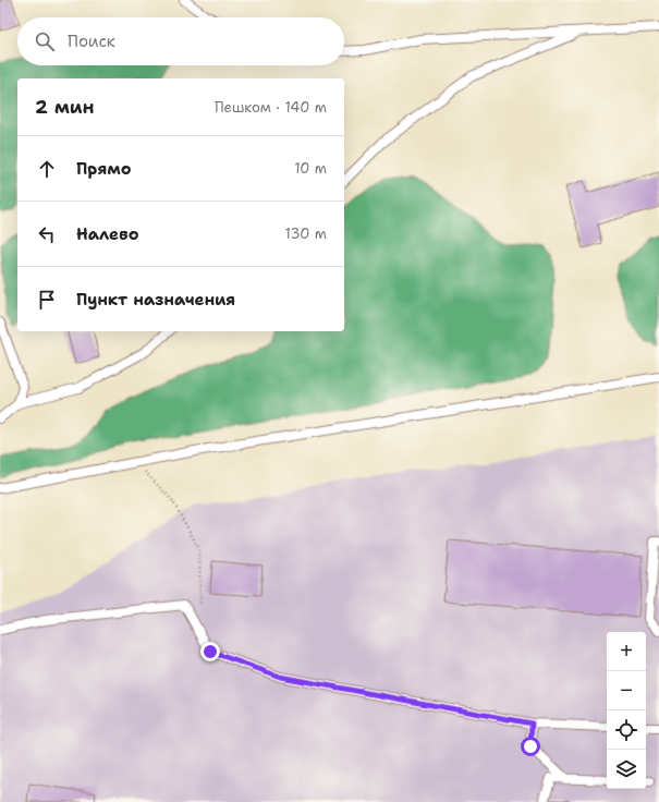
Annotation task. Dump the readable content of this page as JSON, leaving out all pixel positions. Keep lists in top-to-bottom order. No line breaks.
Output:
{"page":{"search":"Поиск","heading":["2 мин","Пешком · 140 m"],"list":[["Прямо","10 m"],["Налево","130 m"],"Пункт назначения"],"map_buttons":["+","−"]}}
